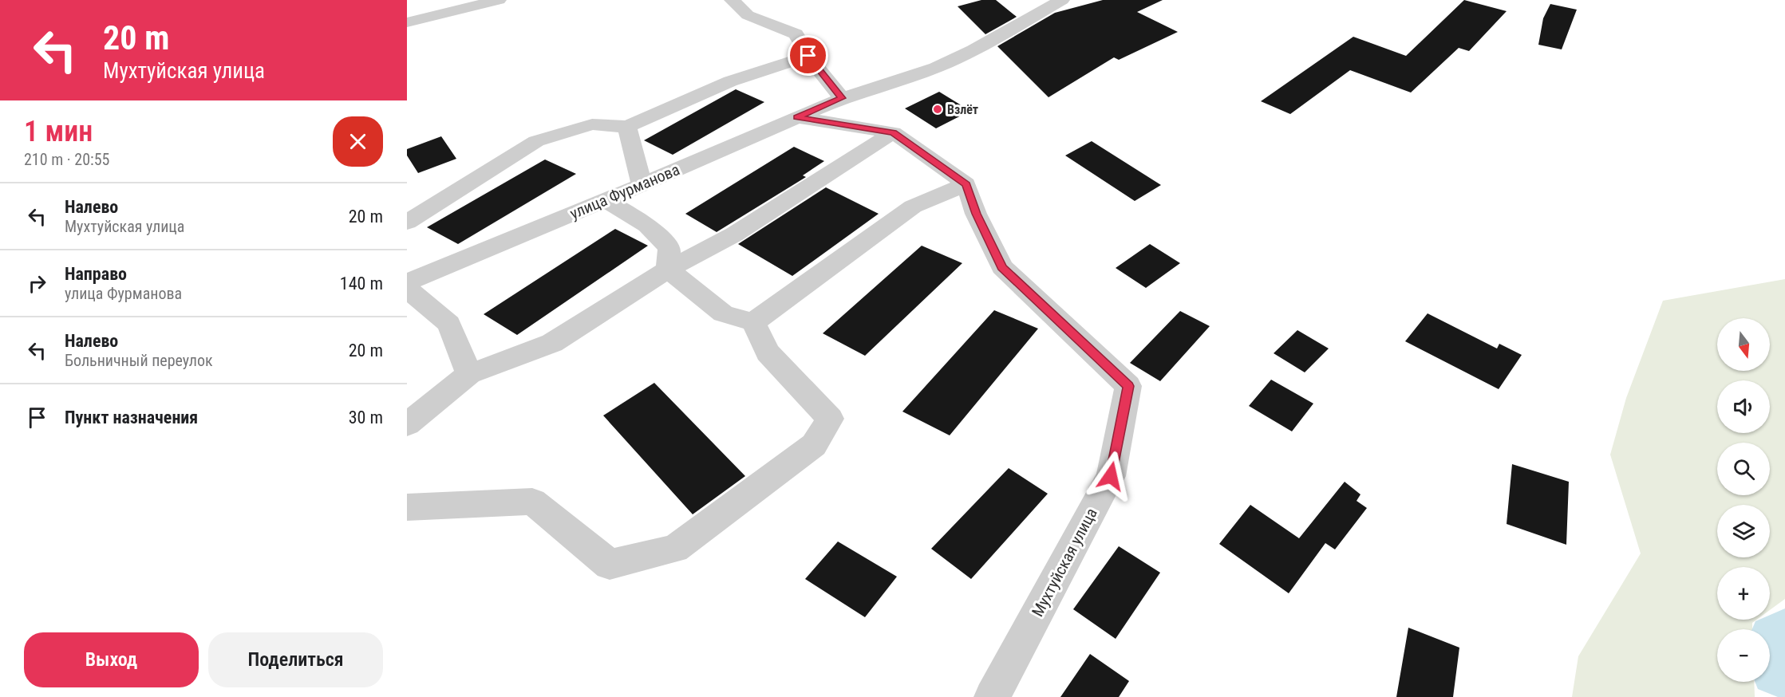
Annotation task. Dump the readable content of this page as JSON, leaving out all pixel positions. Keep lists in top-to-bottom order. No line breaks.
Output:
{"streets":{"street":["улица Фурманова","Мухтуйская улица"]},"places":["Взлёт"],"north":"bottom","page":{"turn":["20 m","Мухтуйская улица"],"heading":["1 мин","210 m · 20:55"],"list":[{"name":"Налево","note":"Мухтуйская улица","value":"20 m"},{"name":"Направо","note":"улица Фурманова","value":"140 m"},{"name":"Налево","note":"Больничный переулок","value":"20 m"},{"name":"Пункт назначения","value":"30 m"}],"map_buttons":["+","−"],"buttons":["Выход","Поделиться"]}}
